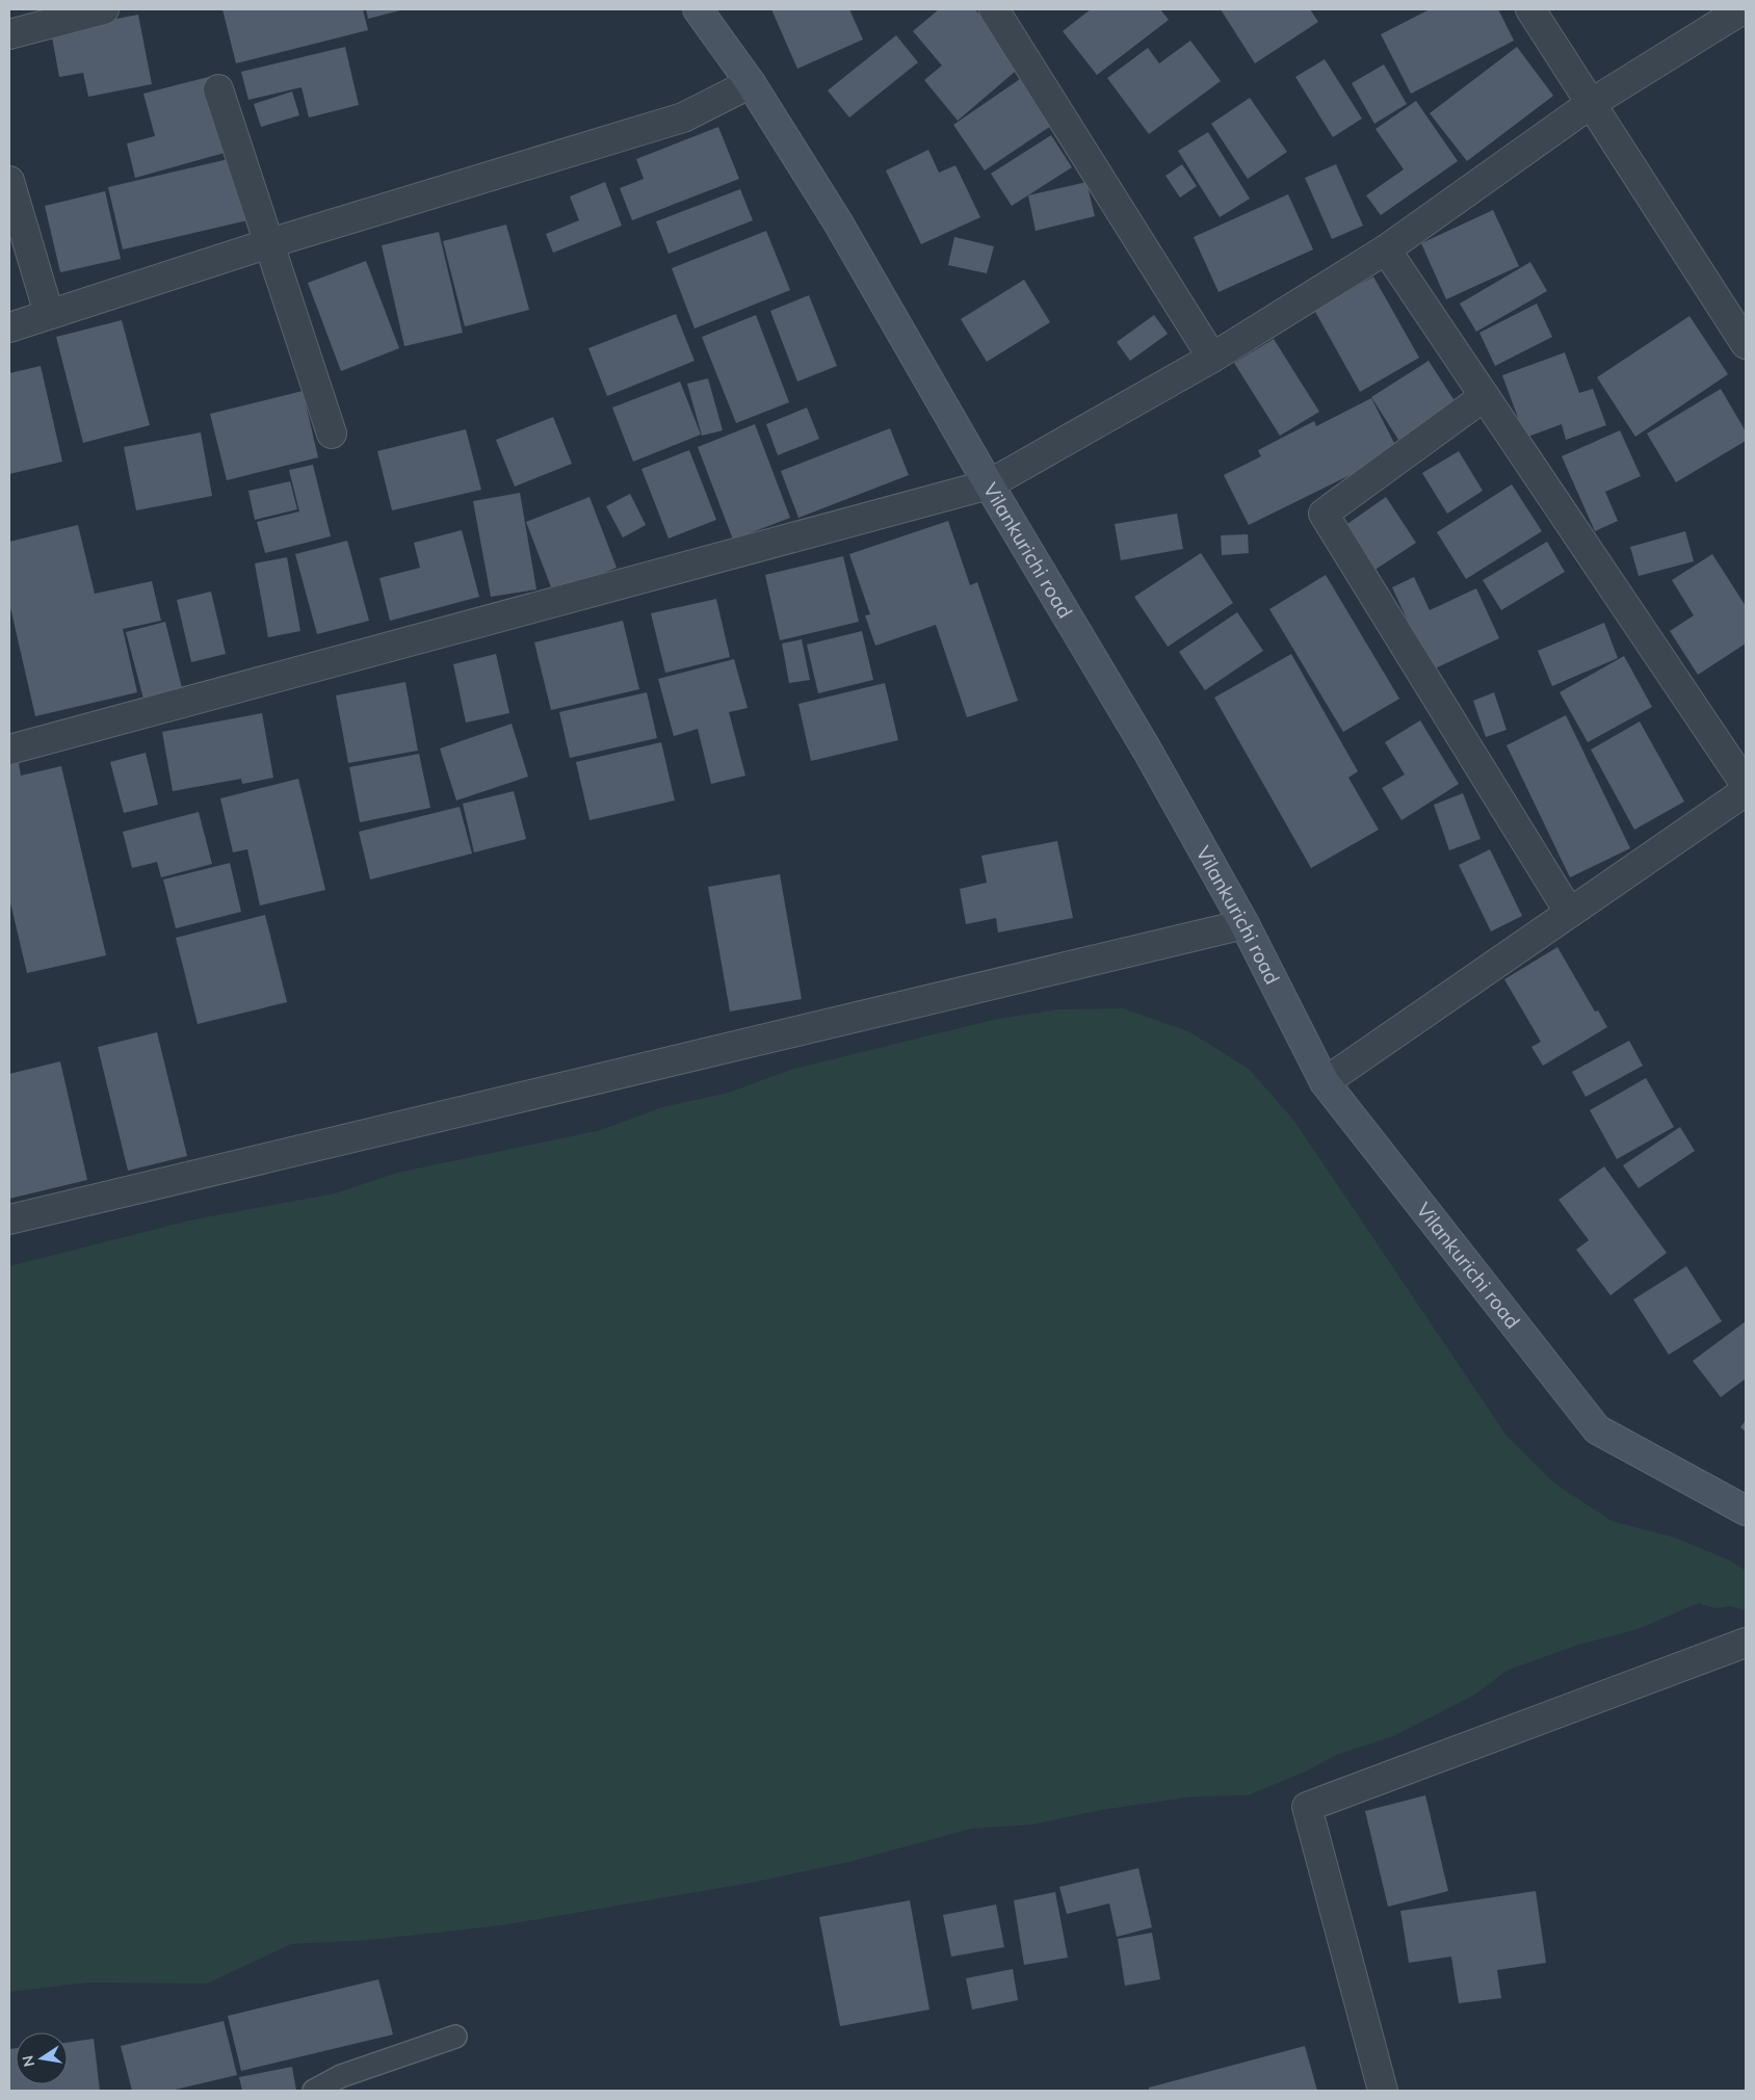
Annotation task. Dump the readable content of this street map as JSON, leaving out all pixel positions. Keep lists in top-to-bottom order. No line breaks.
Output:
{"streets":{"main road":["Vilankurichi road"]},"north":"left"}
